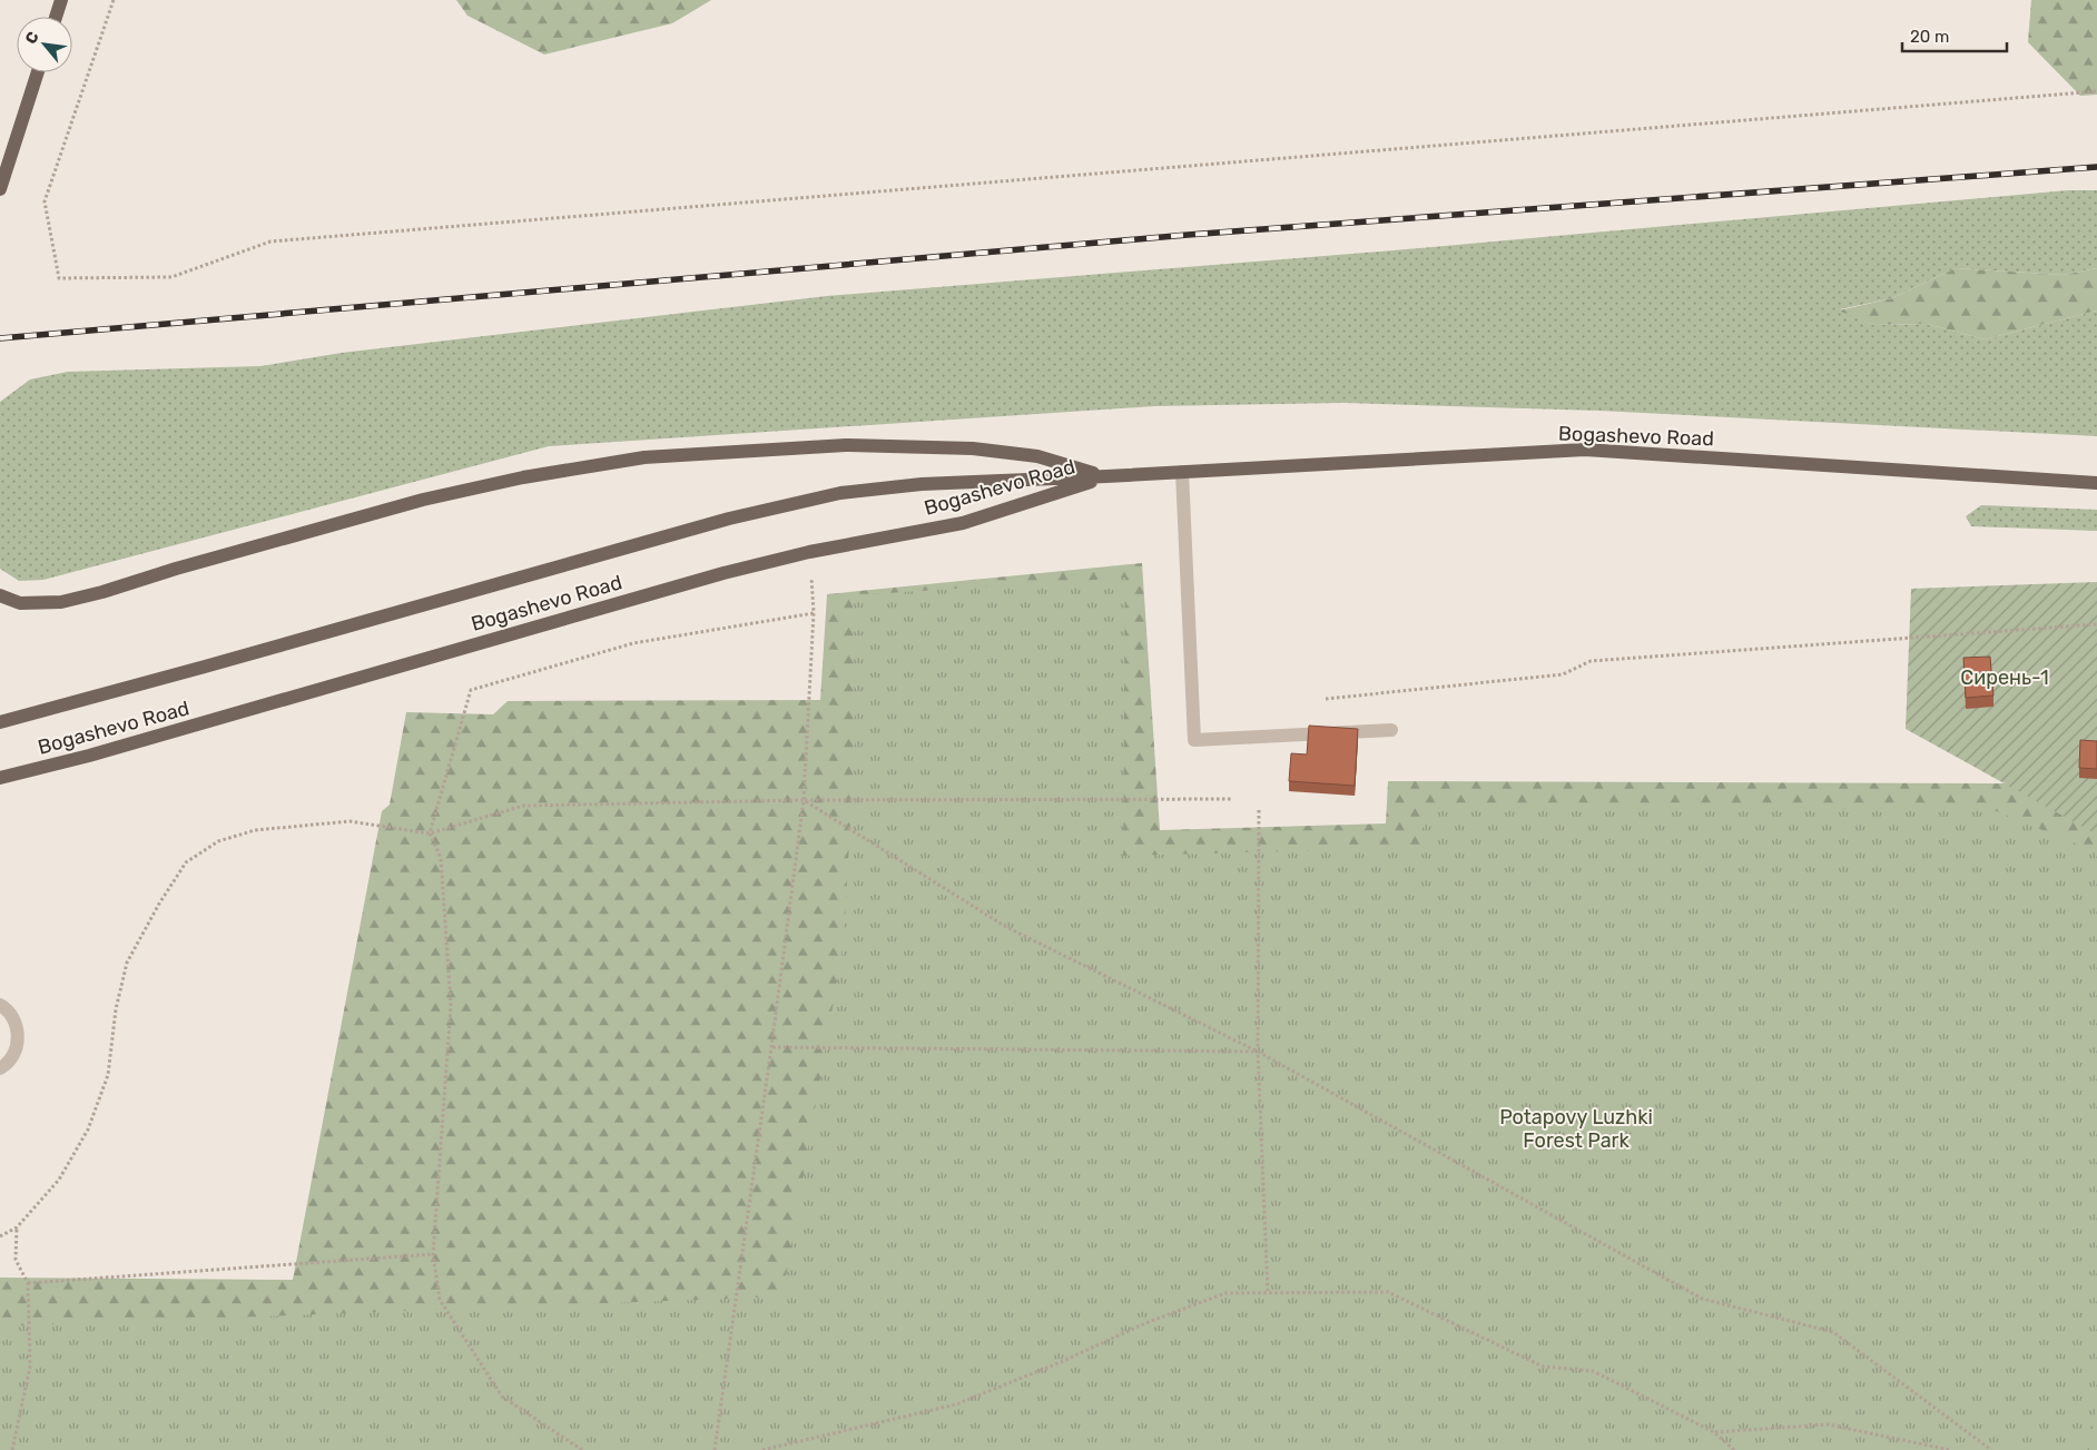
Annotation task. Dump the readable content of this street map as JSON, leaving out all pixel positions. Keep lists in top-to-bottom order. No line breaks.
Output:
{"streets":{"main road":["Bogashevo Road"]},"parks":["Сирень-1","Potapovy Luzhki Forest Park"],"scale_bar":"20 m","north":"top left"}
